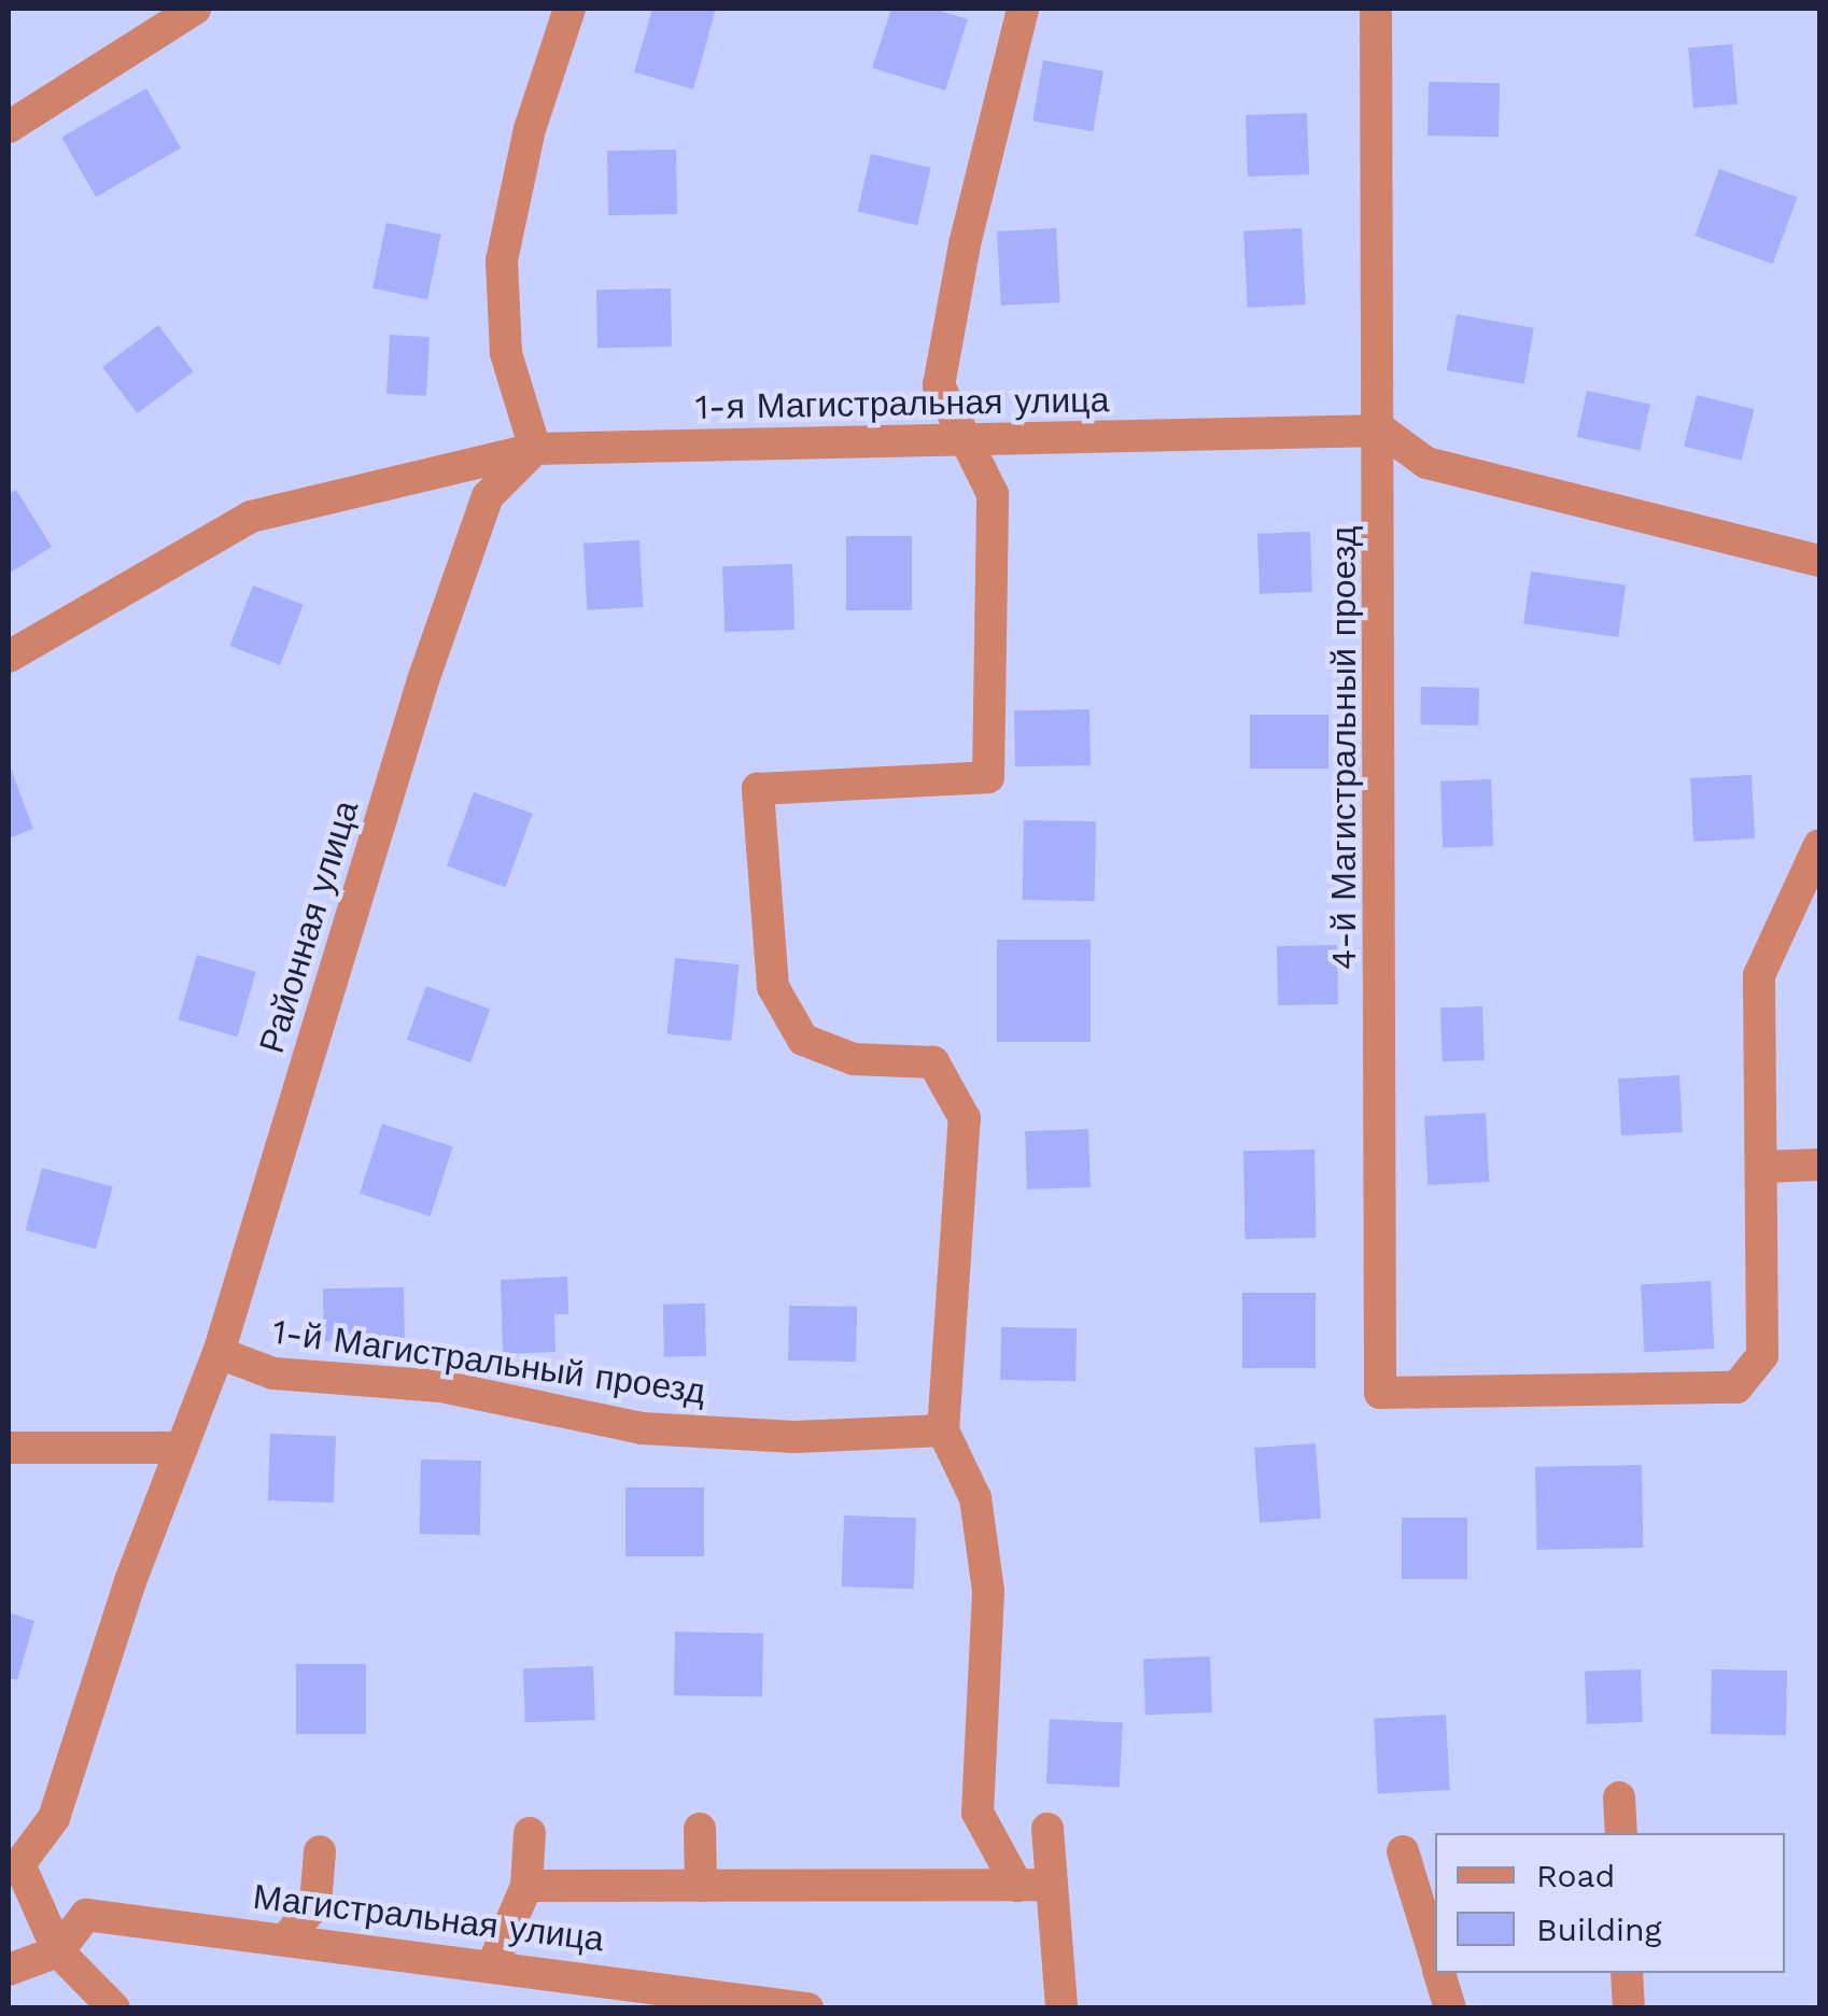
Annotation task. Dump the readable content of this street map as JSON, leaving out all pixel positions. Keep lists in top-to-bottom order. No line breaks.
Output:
{"streets":{"street":["1-я Магистральная улица","4-й Магистральный проезд","Районная улица","1-й Магистральный проезд","Магистральная улица"]},"crossings":[["1-я Магистральная улица","4-й Магистральный проезд"],["1-я Магистральная улица","Районная улица"],["Районная улица","1-й Магистральный проезд"]],"legend":["Road","Building"]}
